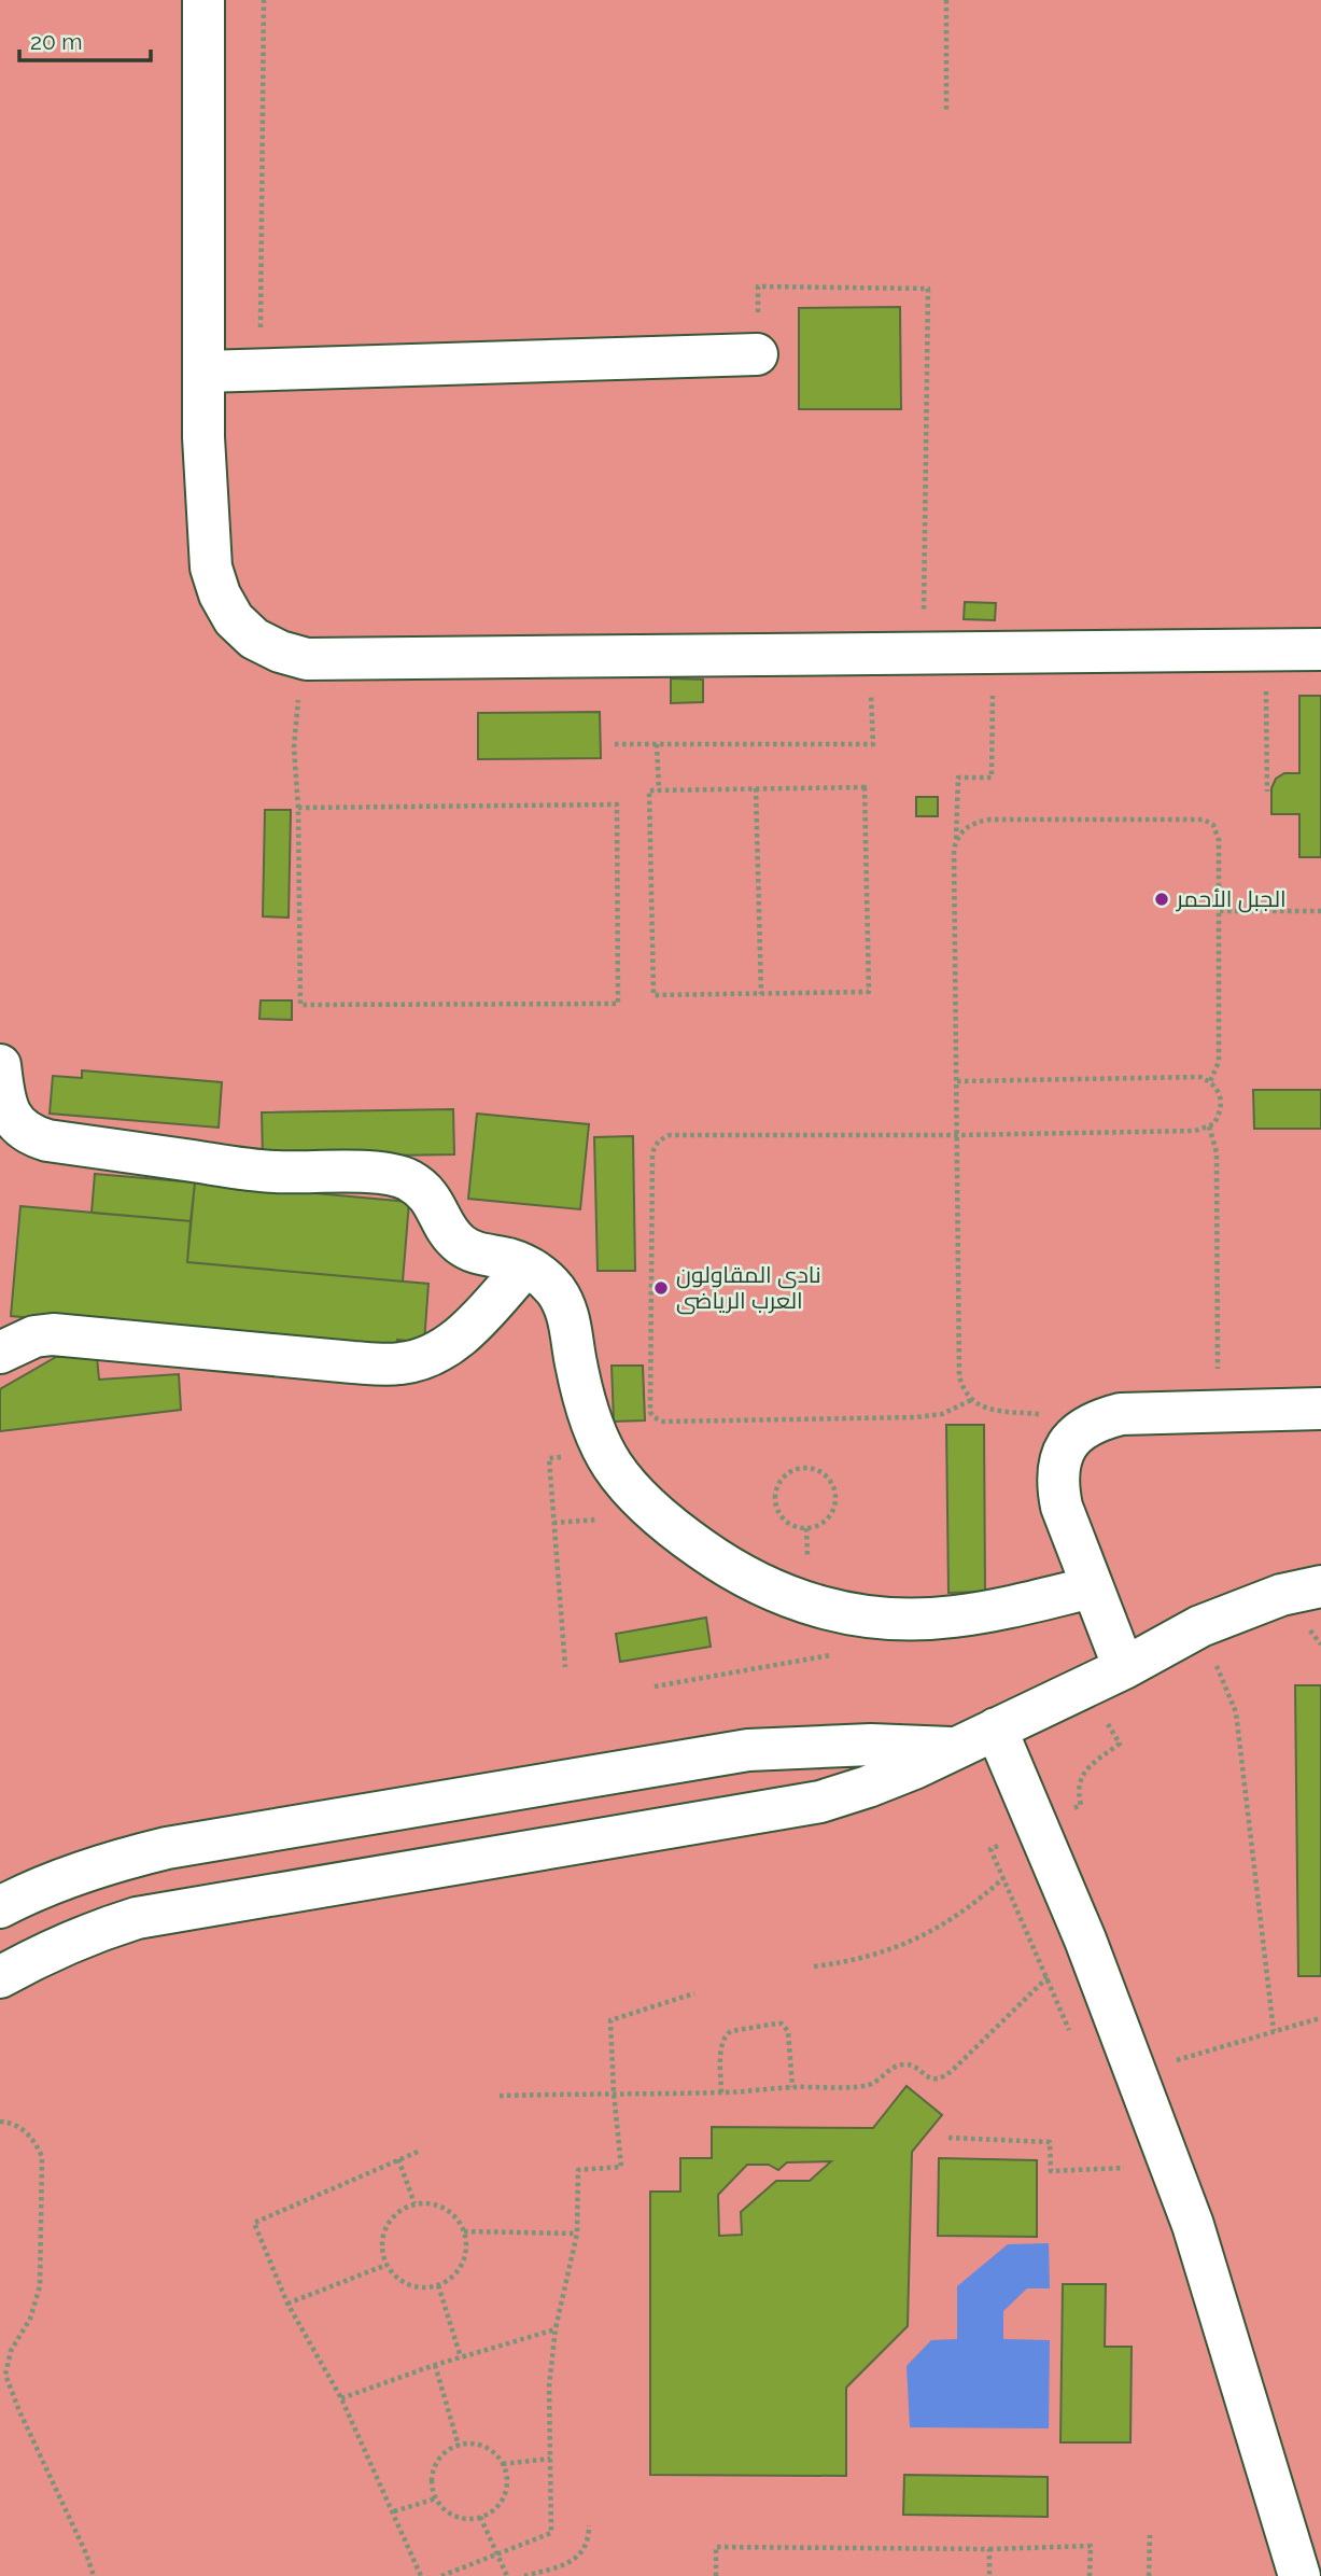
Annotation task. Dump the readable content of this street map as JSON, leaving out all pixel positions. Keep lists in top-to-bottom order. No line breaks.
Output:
{"places":["الجبل الأحمر","نادى المقاولون العرب الرياضى"],"scale_bar":"20 m"}
